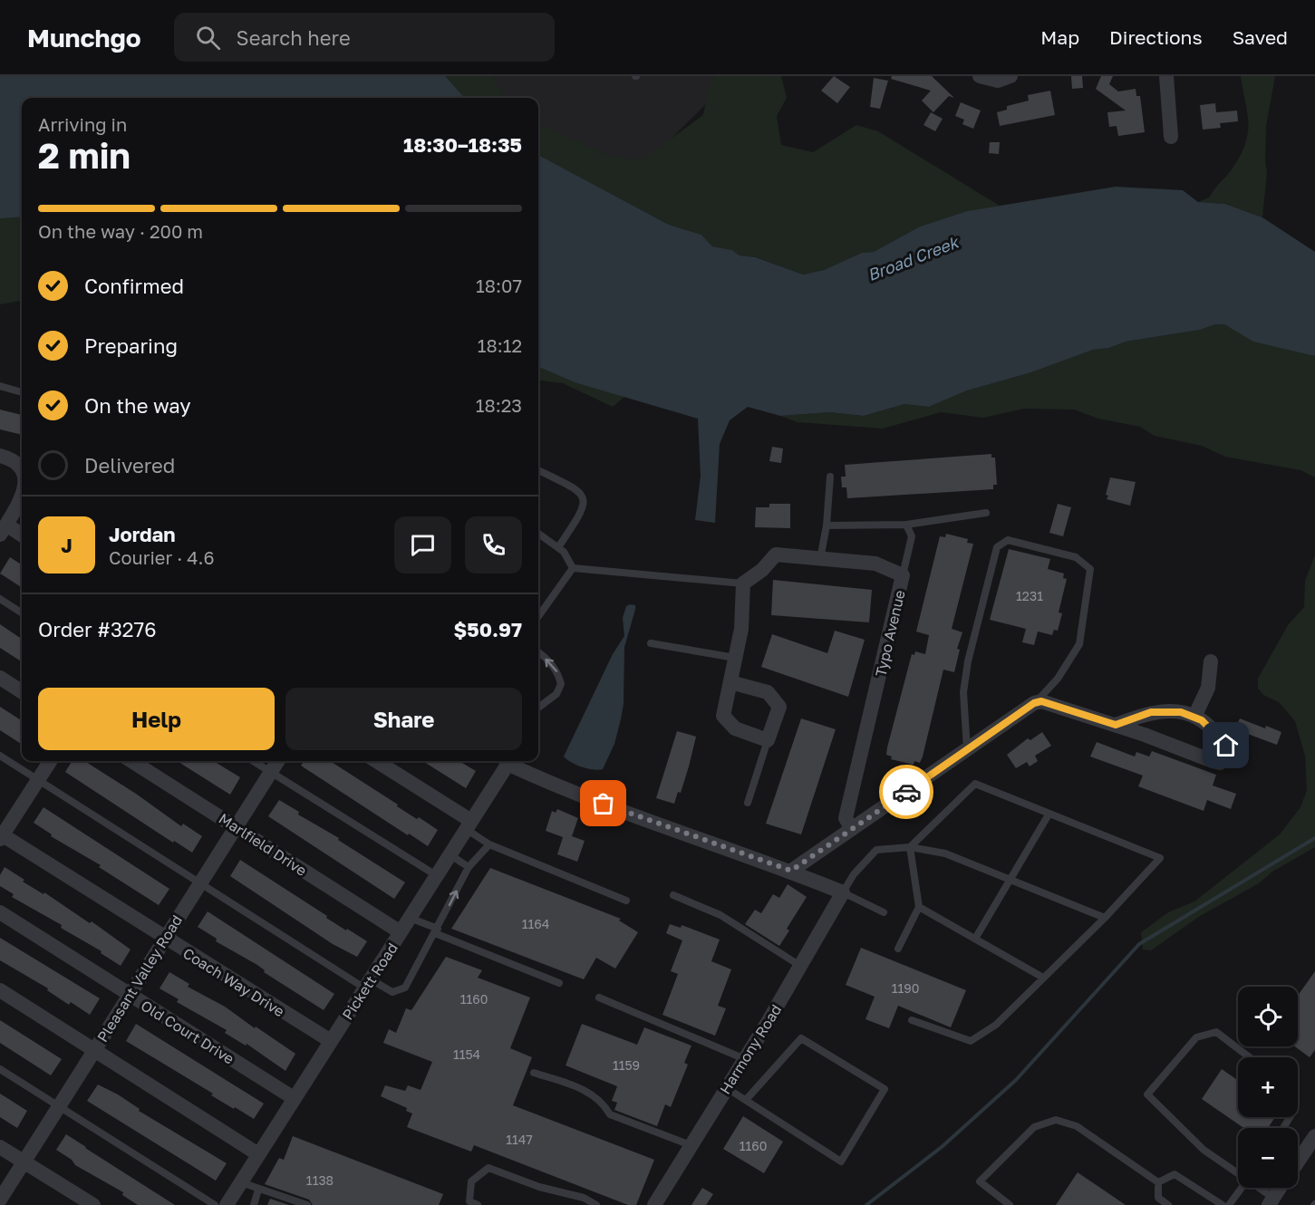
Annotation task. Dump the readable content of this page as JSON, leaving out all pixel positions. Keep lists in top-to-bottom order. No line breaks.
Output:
{"streets":{"street":["Typo Avenue","Marlfield Drive","Pleasant Valley Road","Pickett Road","Coach Way Drive","Old Court Drive","Harmony Road"]},"crossings":[["Marlfield Drive","Pleasant Valley Road"],["Marlfield Drive","Pickett Road"],["Pleasant Valley Road","Coach Way Drive"],["Pleasant Valley Road","Old Court Drive"],["Pickett Road","Coach Way Drive"],["Pickett Road","Old Court Drive"]],"water":["Broad Creek"],"house_numbers":["1231","1164","1190","1160","1154","1159","1147","1160","1138"],"page":{"header":"Munchgo","search":"Search here","nav":["Map","Directions","Saved"],"heading":["2 min","Arriving in","18:30–18:35"],"panel":["Jordan","Courier · 4.6","Order #3276","$50.97"],"bar":"On the way · 200 m","list":[["Confirmed","18:07"],["Preparing","18:12"],["On the way","18:23"],"Delivered"],"round":"J","buttons":["Help","Share"],"map_buttons":["+","−"]}}
